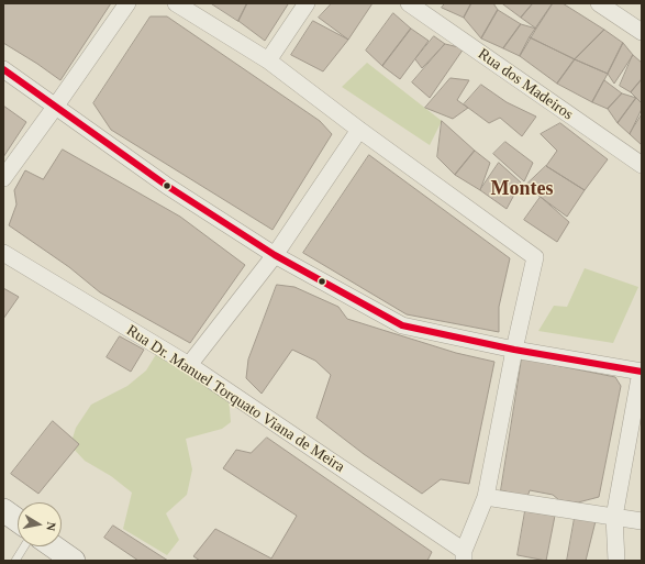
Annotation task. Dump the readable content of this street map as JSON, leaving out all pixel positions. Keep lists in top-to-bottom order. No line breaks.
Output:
{"streets":{"street":["Rua dos Madeiros","Rua Dr. Manuel Torquato Viana de Meira"]},"districts":["Montes"],"north":"right"}
